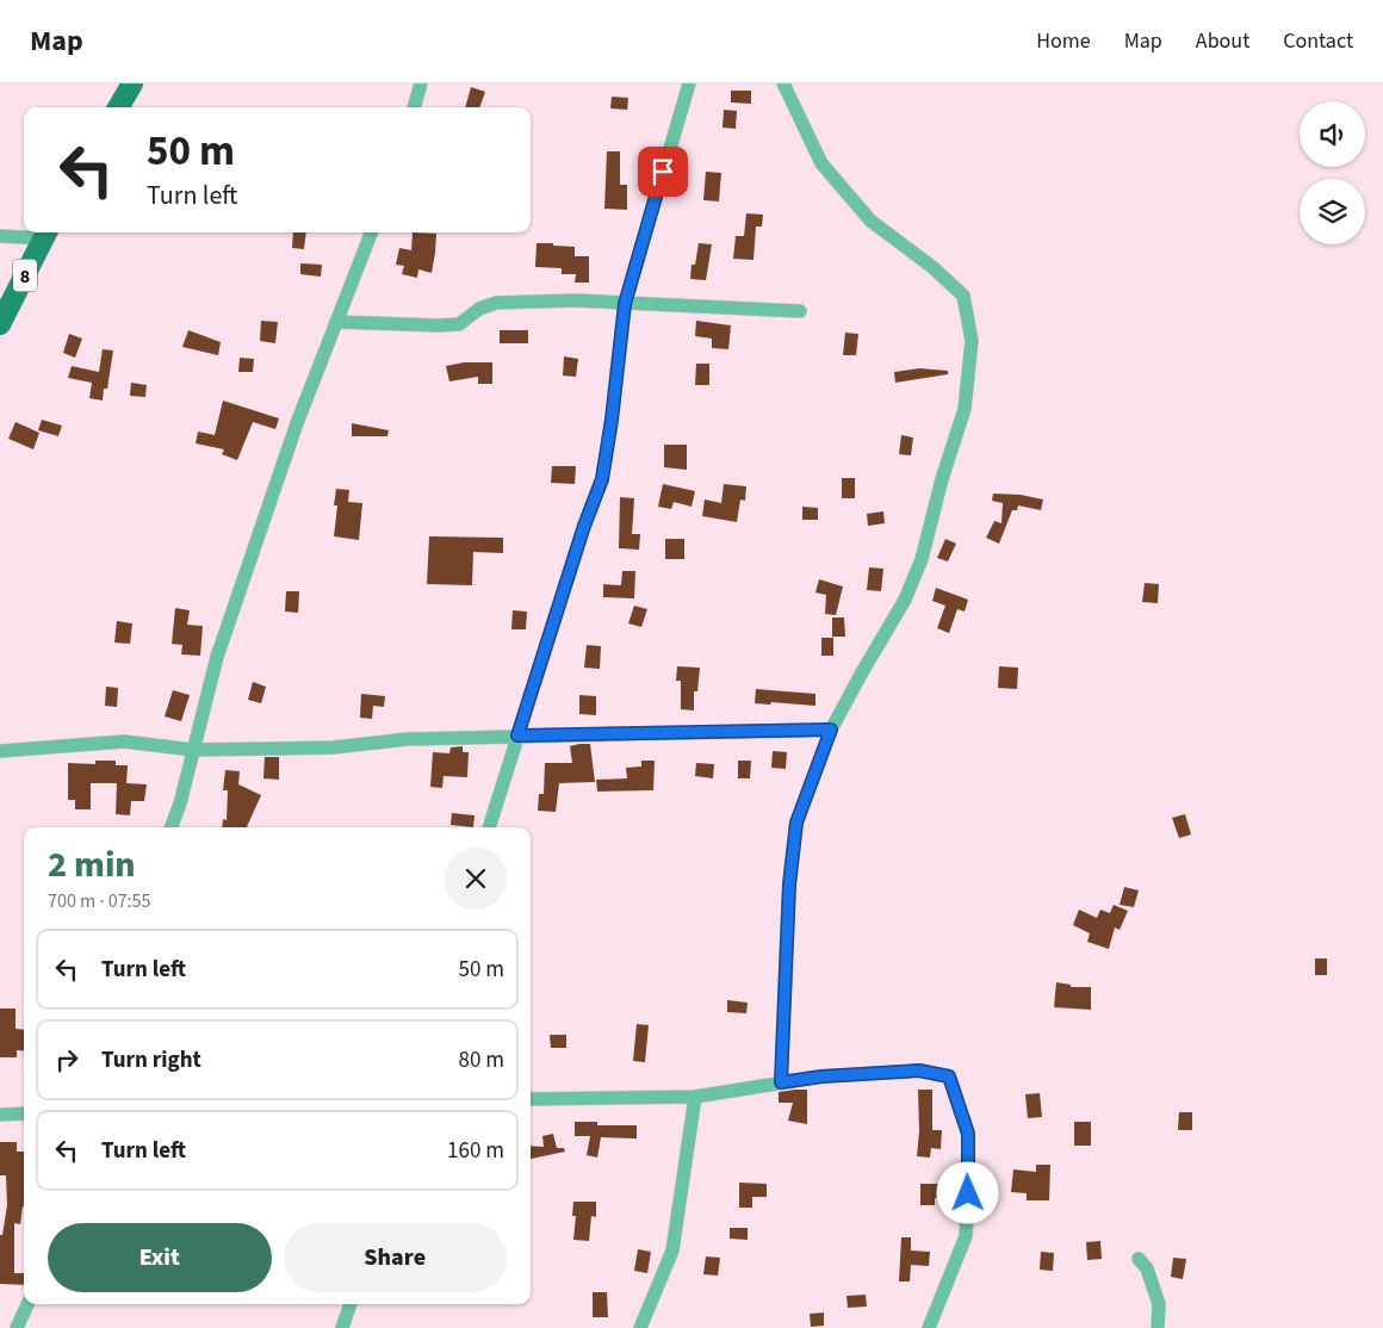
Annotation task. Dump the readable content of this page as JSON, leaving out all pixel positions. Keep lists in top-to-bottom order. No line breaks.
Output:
{"streets":{"main road":["8"]},"page":{"header":"Map","nav":["Home","Map","About","Contact"],"turn":["50 m","Turn left"],"heading":["2 min","700 m · 07:55"],"list":[{"name":"Turn left","value":"50 m"},{"name":"Turn right","value":"80 m"},{"name":"Turn left","value":"160 m"}],"buttons":["Exit","Share"]}}
